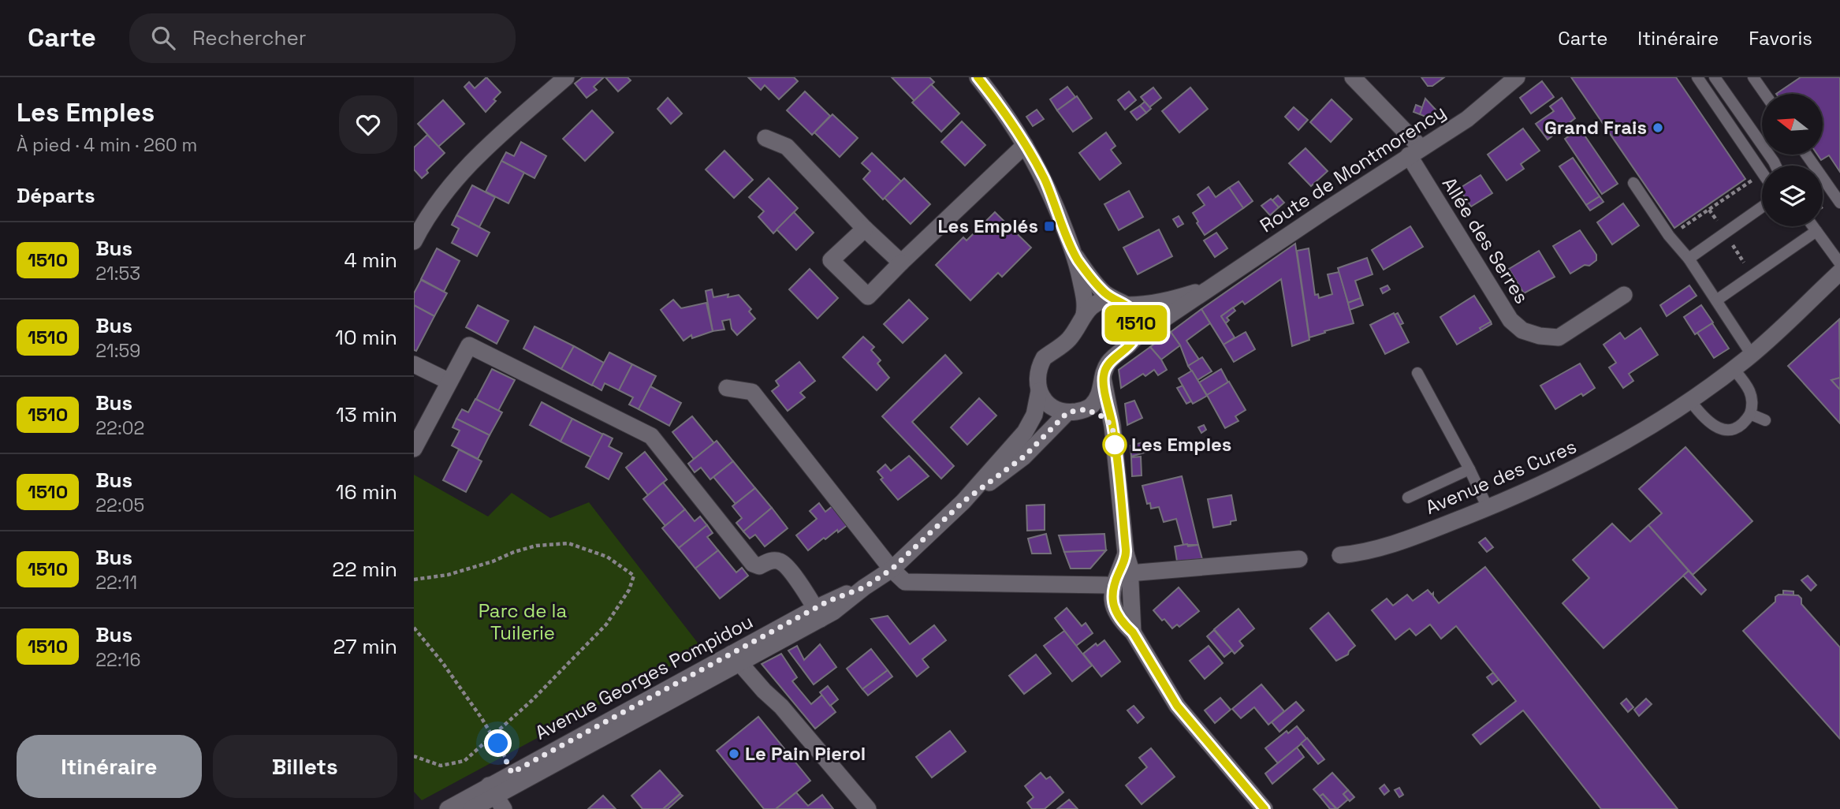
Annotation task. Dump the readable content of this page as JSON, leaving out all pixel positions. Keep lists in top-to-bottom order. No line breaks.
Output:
{"streets":{"street":["Route de Montmorency","Allée des Serres","Avenue des Cures","Avenue Georges Pompidou"]},"crossings":[["Route de Montmorency","Allée des Serres"]],"parks":["Parc de la Tuilerie"],"places":{"other":["Grand Frais","Les Emples","Le Pain Pierol"],"transit":["Les Emplés"]},"lines":["bus line 1510"],"north":"left","page":{"header":"Carte","search":"Rechercher","nav":["Carte","Itinéraire","Favoris"],"heading":[["Les Emples","À pied · 4 min · 260 m"],"Départs"],"on_map":"1510","list":[{"mark":"1510","name":"Bus","note":"21:53","value":"4 min"},{"mark":"1510","name":"Bus","note":"21:59","value":"10 min"},{"mark":"1510","name":"Bus","note":"22:02","value":"13 min"},{"mark":"1510","name":"Bus","note":"22:05","value":"16 min"},{"mark":"1510","name":"Bus","note":"22:11","value":"22 min"},{"mark":"1510","name":"Bus","note":"22:16","value":"27 min"}],"buttons":["Itinéraire","Billets"]}}
